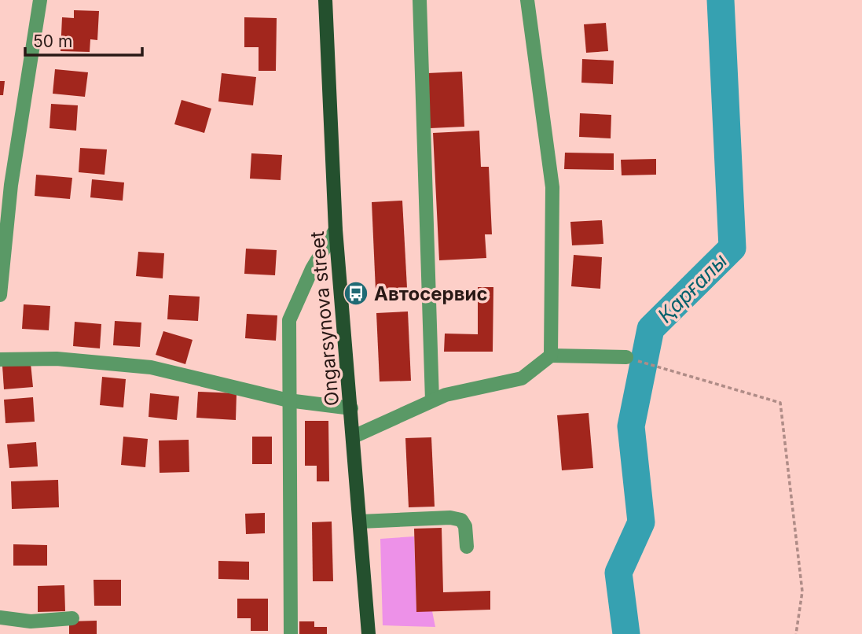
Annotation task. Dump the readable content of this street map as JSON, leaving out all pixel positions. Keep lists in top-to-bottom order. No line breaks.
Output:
{"streets":{"main road":["Ongarsynova street"]},"water":["Қарғалы"],"places":{"bus stop":["Автосервис"]},"scale_bar":"50 m"}
